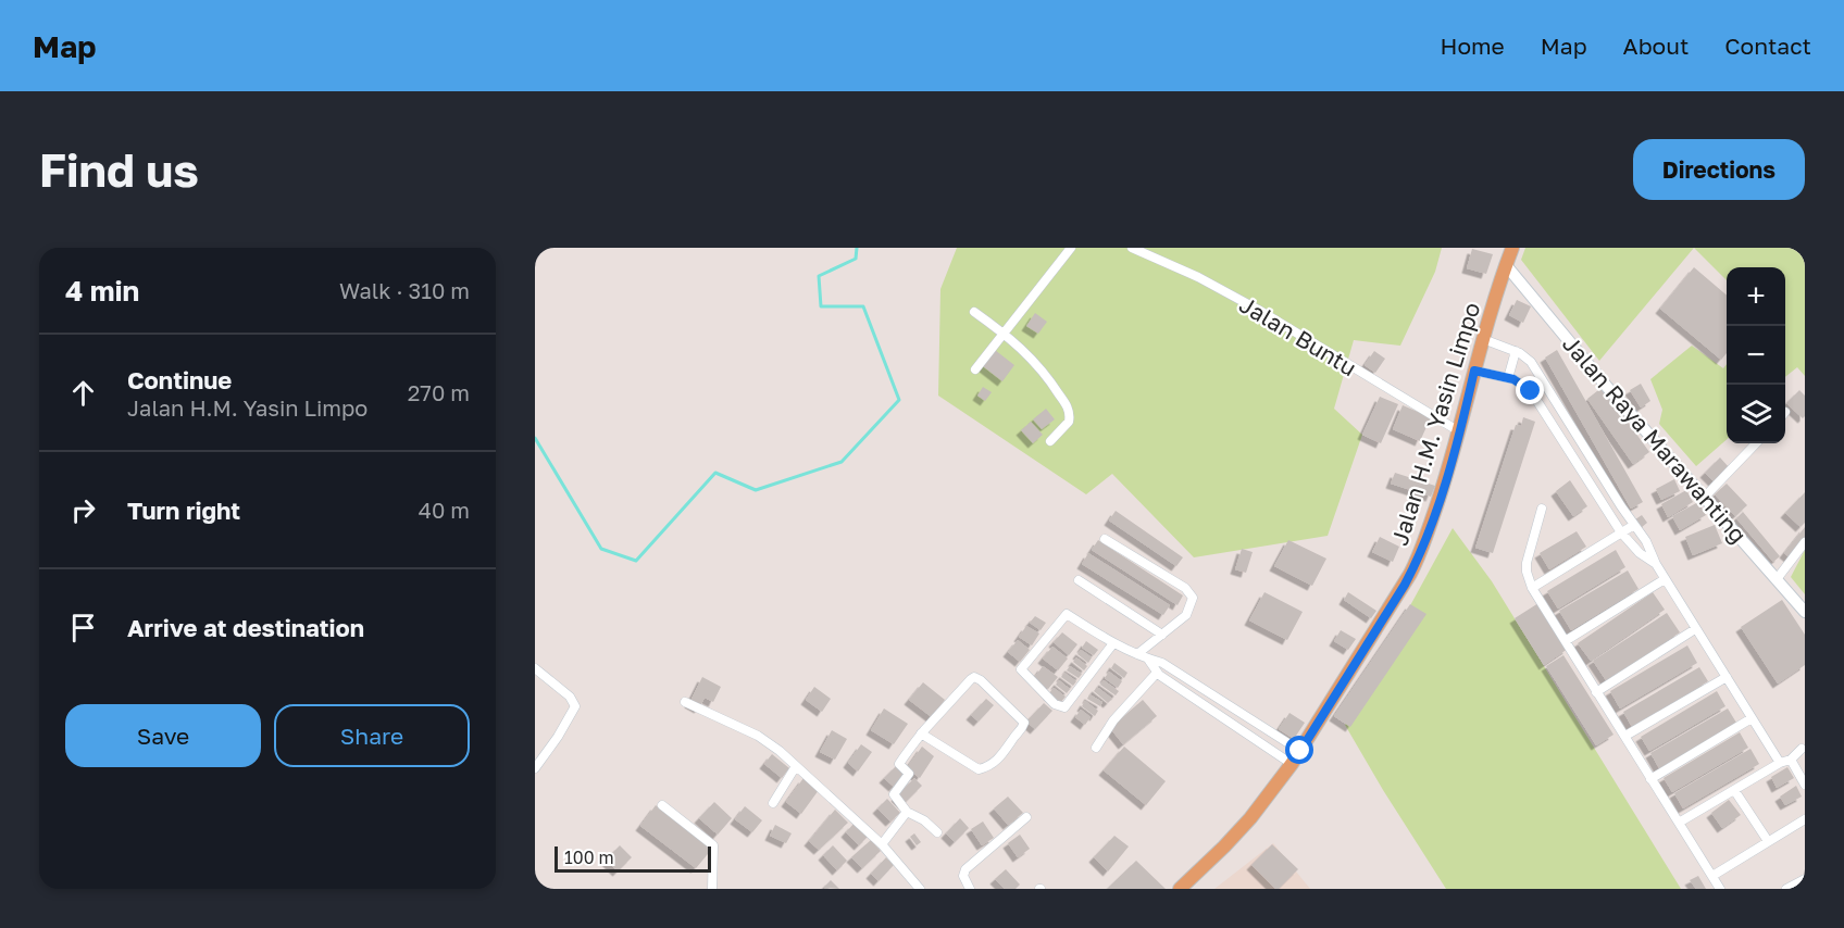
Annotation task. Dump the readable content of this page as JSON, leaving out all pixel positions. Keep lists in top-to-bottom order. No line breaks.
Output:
{"streets":{"main road":["Jalan H.M. Yasin Limpo"],"street":["Jalan Buntu","Jalan Raya Marawanting"]},"crossings":[["Jalan Buntu","Jalan H.M. Yasin Limpo"],["Jalan H.M. Yasin Limpo","Jalan Raya Marawanting"]],"scale_bar":"100 m","page":{"header":"Map","nav":["Home","Map","About","Contact"],"buttons":["Directions",["Save","Share"]],"title":"Find us","heading":["4 min","Walk · 310 m"],"map_buttons":["+","−"],"list":[["Continue","Jalan H.M. Yasin Limpo","270 m"],["Turn right","40 m"],"Arrive at destination"],"scale":"100 m"}}
